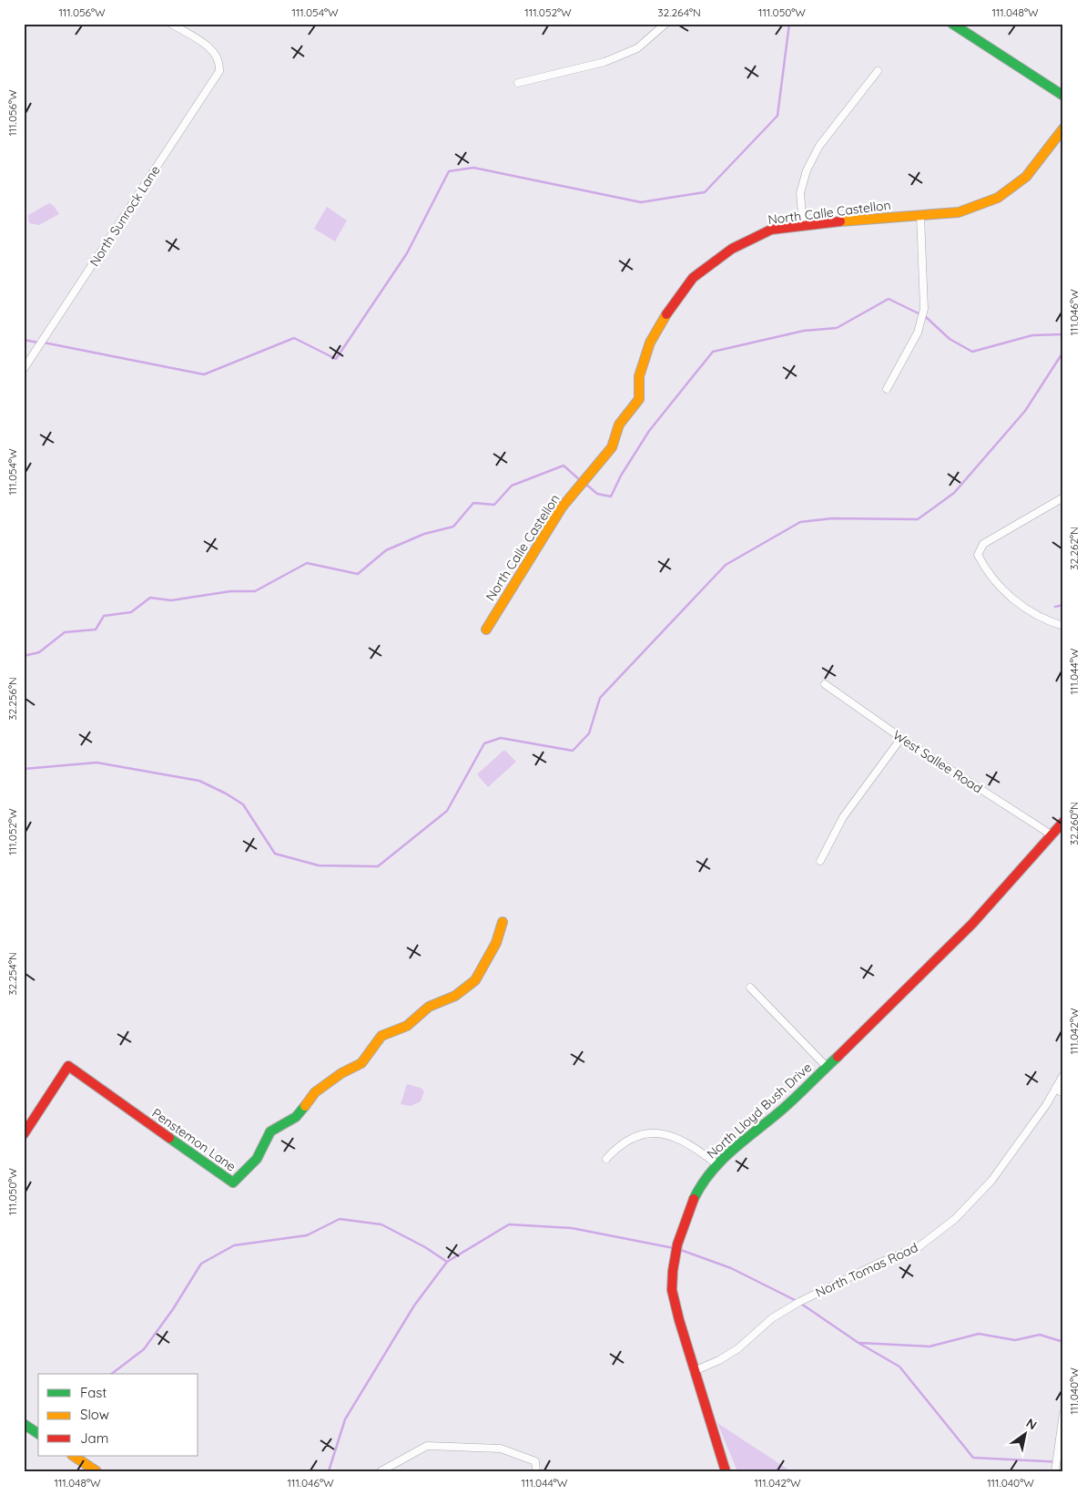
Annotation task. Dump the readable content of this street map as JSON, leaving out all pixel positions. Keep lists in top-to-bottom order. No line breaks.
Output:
{"streets":{"street":["North Calle Castellon","North Sunrock Lane","West Sallee Road","North Lloyd Bush Drive","Penstemon Lane","North Tomas Road"]},"crossings":[["West Sallee Road","North Lloyd Bush Drive"],["North Lloyd Bush Drive","North Tomas Road"]],"legend":["Fast","Slow","Jam"],"north":"top right","coordinates":["111.056°W","111.054°W","111.052°W","32.264°N","111.050°W","111.048°W","111.046°W","32.262°N","111.044°W","32.256°N","32.260°N","32.254°N","111.042°W","111.040°W"]}
